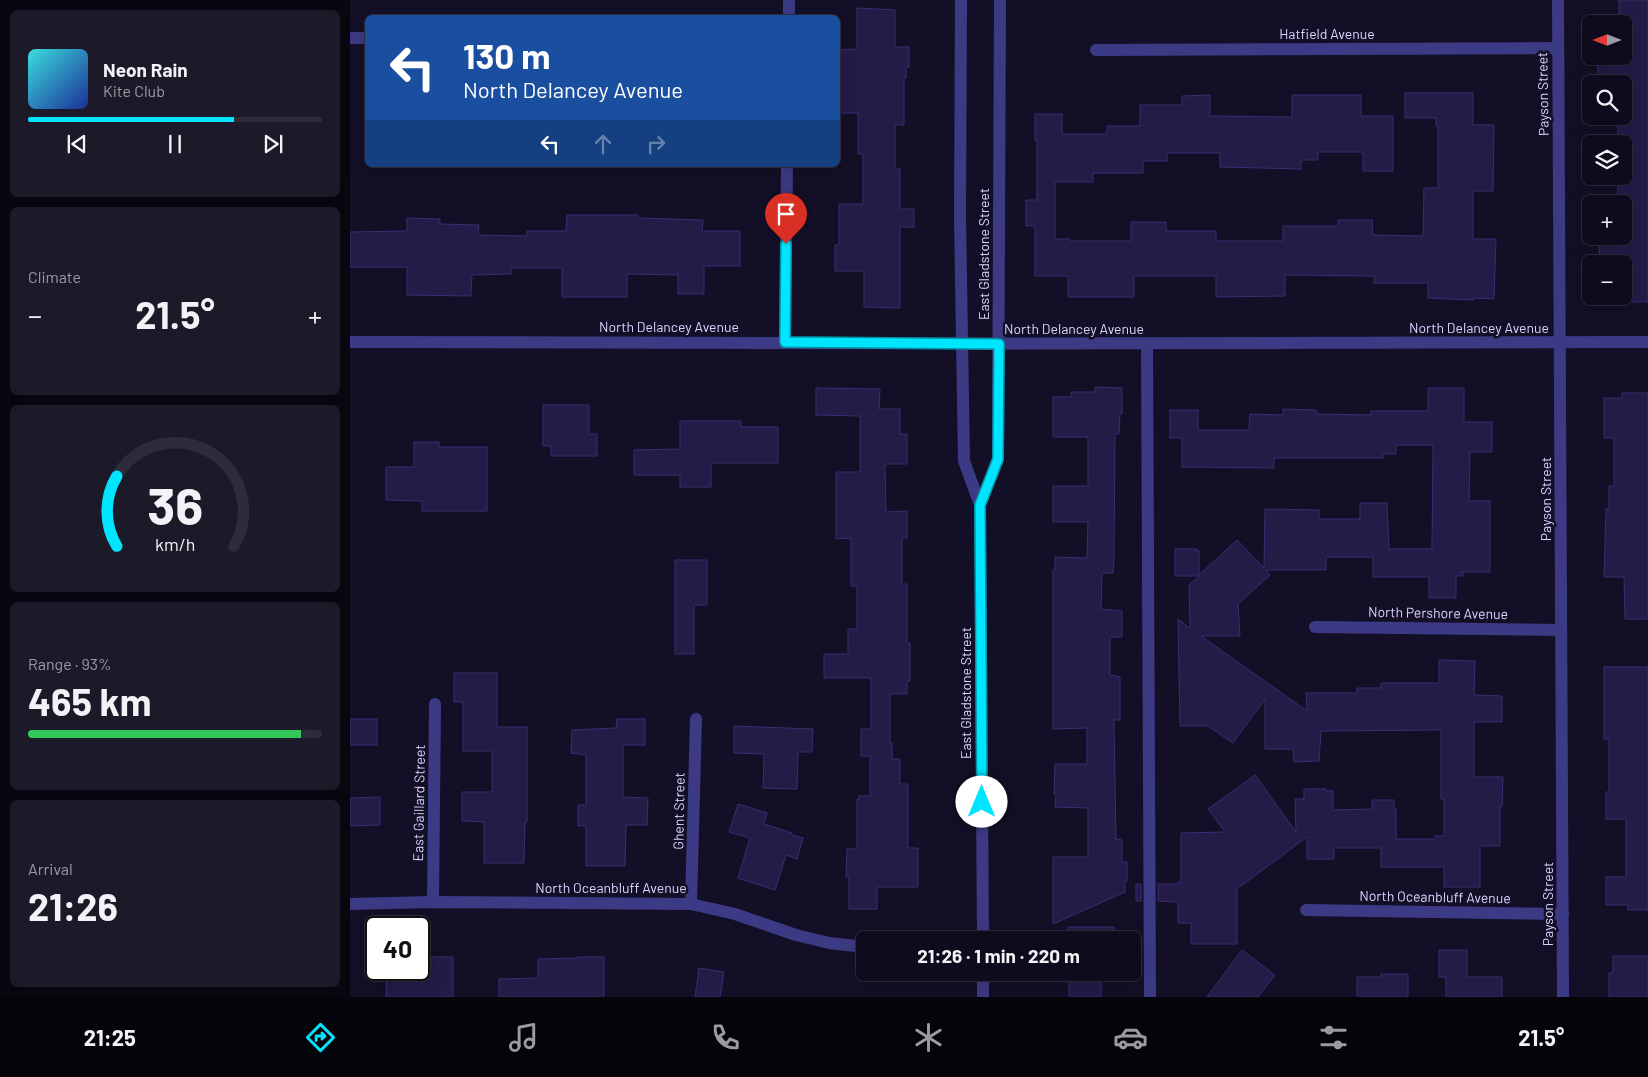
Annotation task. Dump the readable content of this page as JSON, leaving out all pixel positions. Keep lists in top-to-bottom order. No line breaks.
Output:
{"streets":{"street":["Hatfield Avenue","Payson Street","East Gladstone Street","North Delancey Avenue","North Pershore Avenue","East Gaillard Street","Ghent Street","North Oceanbluff Avenue"]},"crossings":[["Hatfield Avenue","Payson Street"],["Payson Street","North Delancey Avenue"],["Payson Street","North Pershore Avenue"],["Payson Street","North Oceanbluff Avenue"],["East Gladstone Street","North Delancey Avenue"],["East Gaillard Street","North Oceanbluff Avenue"],["Ghent Street","North Oceanbluff Avenue"]],"north":"left","page":{"map_buttons":["+","−"],"turn":["130 m","North Delancey Avenue"],"song":["Neon Rain","Kite Club"],"tile":["Climate",["Range · 93%","465 km"],["Arrival","21:26"]],"heat":["−","21.5°","+"],"limit":"40","trip":"21:26 · 1 min · 220 m","tabs":["21:25","21.5°"],"gauge":["36","km/h"]}}
